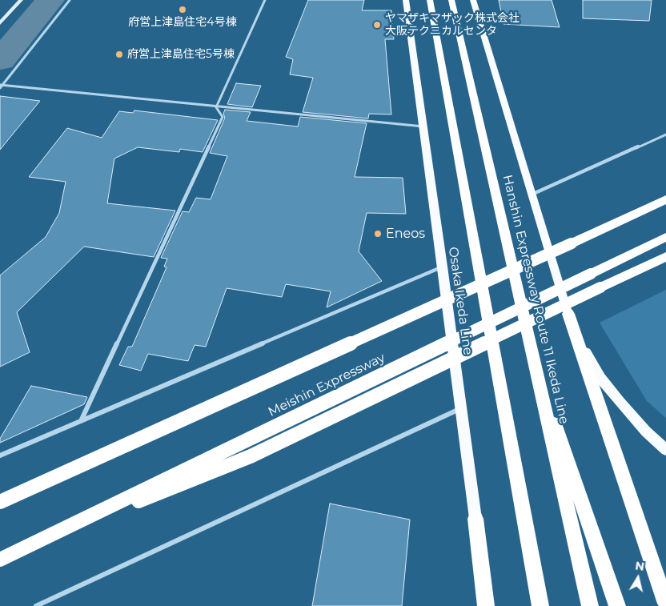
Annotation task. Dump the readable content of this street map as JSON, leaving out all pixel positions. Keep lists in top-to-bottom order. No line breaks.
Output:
{"streets":{"highway":["Hanshin Expressway Route 11 Ikeda Line","Meishin Expressway"],"main road":["Osaka Ikeda Line"]},"places":["府営上津島住宅4号棟","ヤマザキマザック株式会社 大阪テクニカルセンタ","府営上津島住宅5号棟","Eneos"],"north":"top"}
